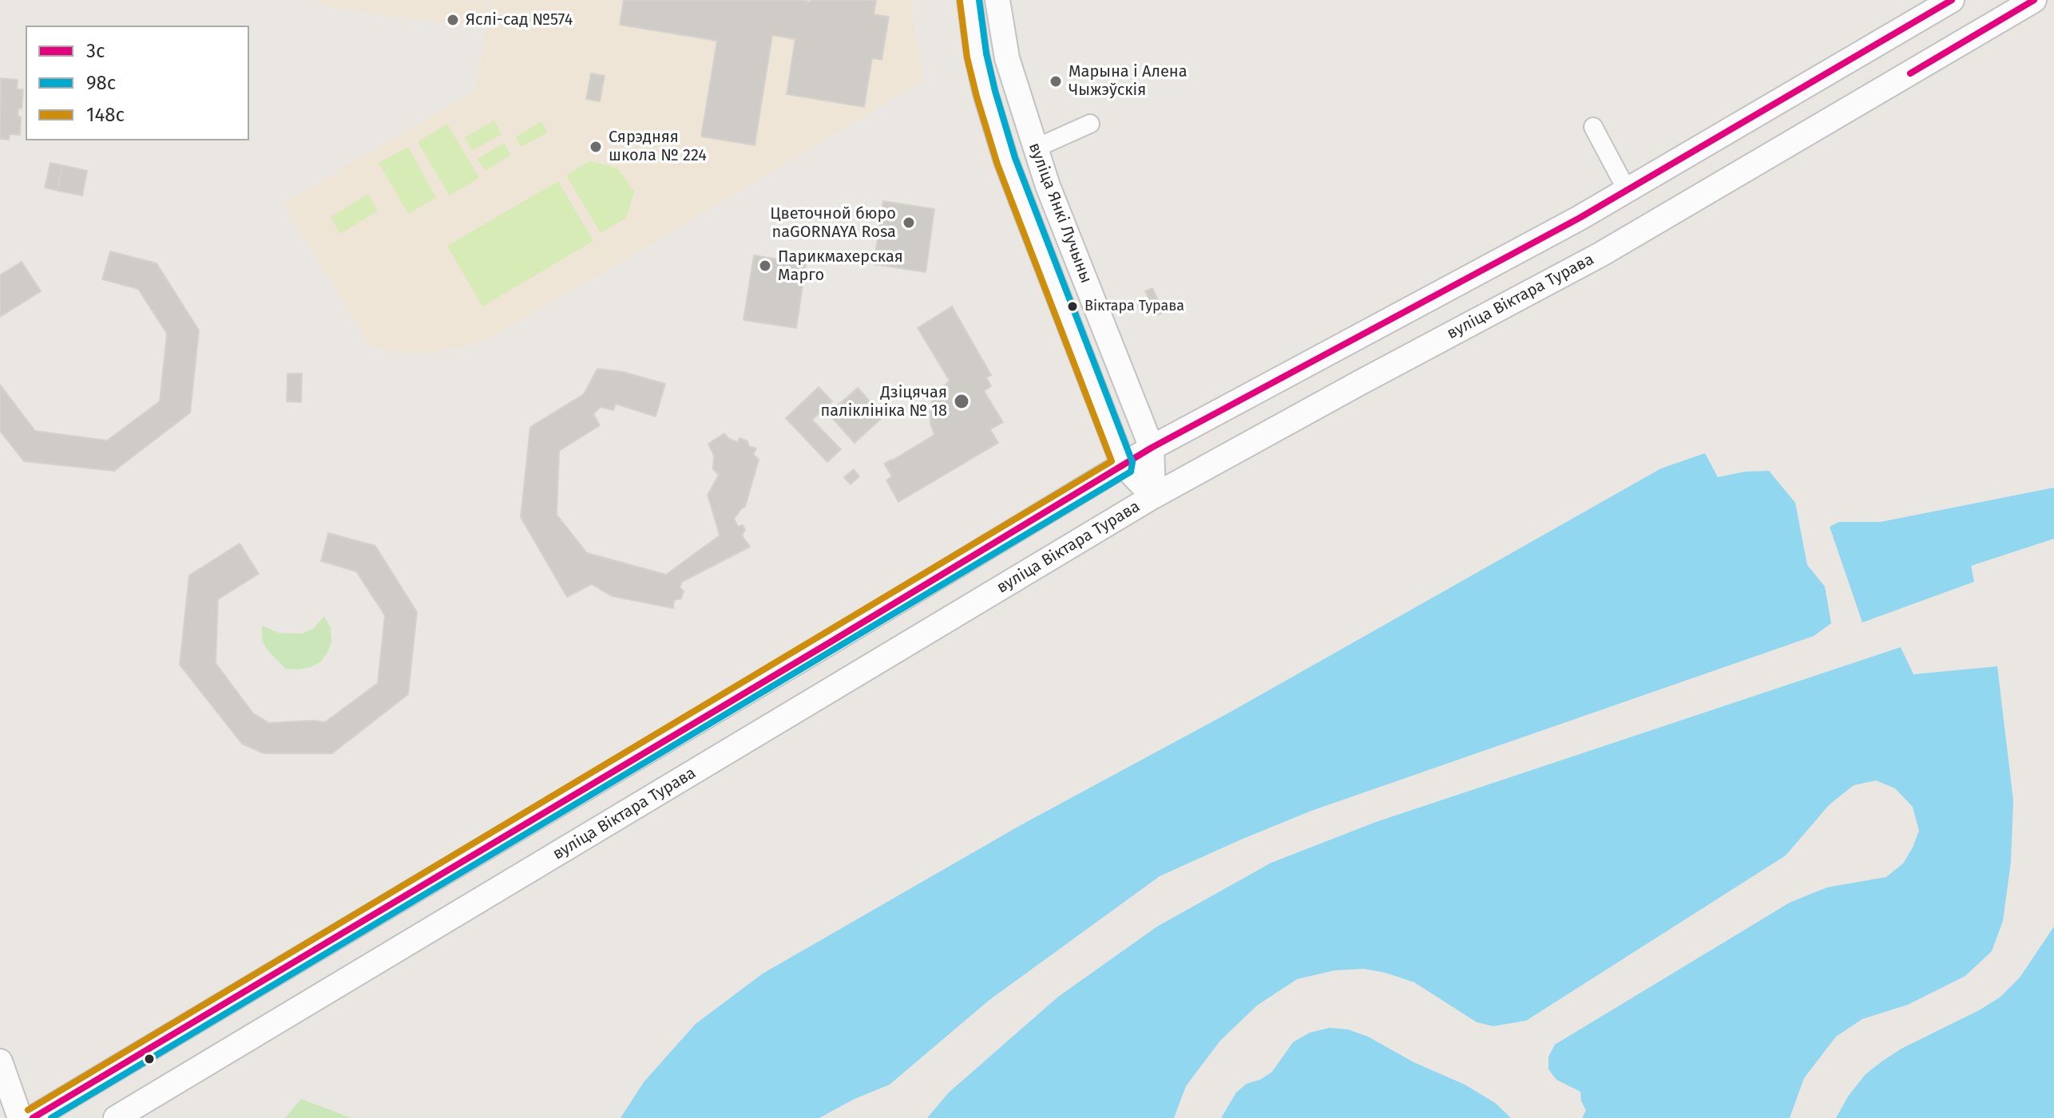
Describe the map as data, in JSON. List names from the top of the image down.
{
  "streets": {
    "main road": ["вуліца Янкі Лучыны", "вуліца Віктара Турава"]
  },
  "crossings": [
    ["вуліца Янкі Лучыны", "вуліца Віктара Турава"]
  ],
  "places": [
    "Яслі-сад №574",
    "Марына і Алена Чыжэўскія",
    "Сярэдняя школа № 224",
    "Цветочной бюро naGORNAYA Rosa",
    "Парикмахерская Марго",
    "Віктара Турава",
    "Дзіцячая паліклініка № 18"
  ],
  "lines": ["transit line 3с", "transit line 98с", "transit line 148с"],
  "legend": ["3с", "98с", "148с"]
}
